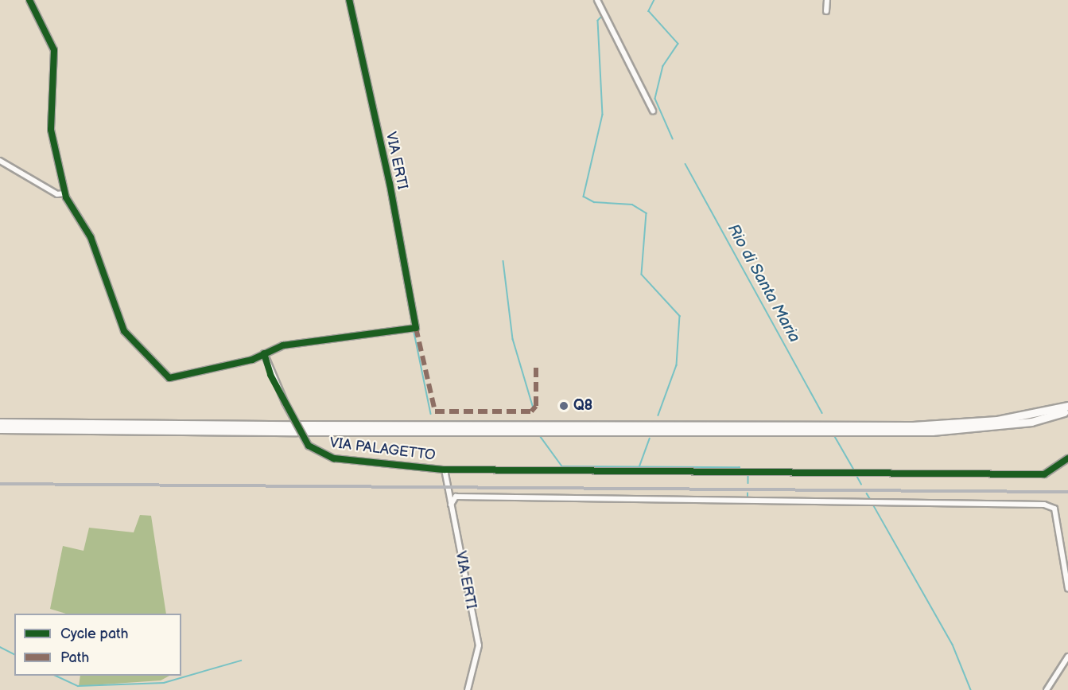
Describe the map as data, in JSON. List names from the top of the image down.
{
  "streets": {
    "street": ["VIA ERTI", "VIA PALAGETTO"]
  },
  "crossings": [
    ["VIA ERTI", "VIA PALAGETTO"]
  ],
  "water": ["Rio di Santa Maria"],
  "places": ["Q8"],
  "legend": ["Cycle path", "Path"]
}
